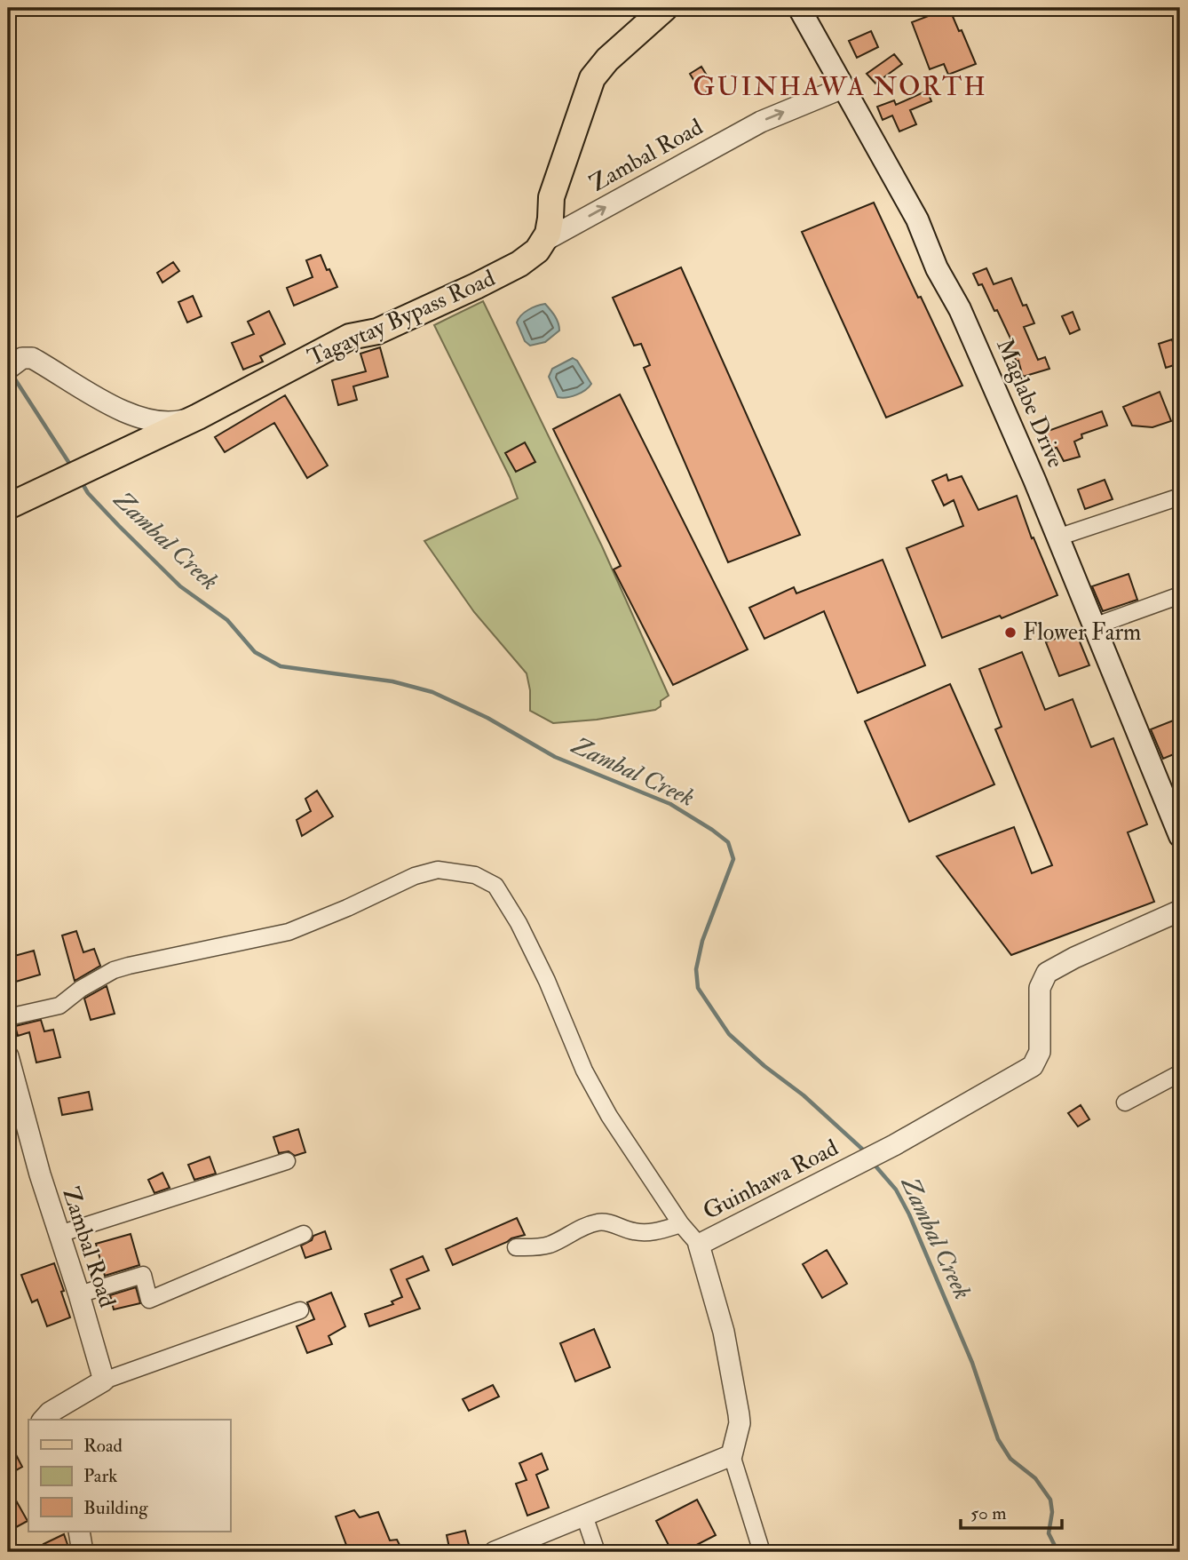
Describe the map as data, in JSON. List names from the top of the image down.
{
  "streets": {
    "main road": ["Tagaytay Bypass Road", "Maglabe Drive"],
    "street": ["Zambal Road", "Guinhawa Road"]
  },
  "crossings": [
    ["Zambal Road", "Tagaytay Bypass Road"],
    ["Zambal Road", "Maglabe Drive"]
  ],
  "one_way": ["Zambal Road"],
  "districts": ["GUINHAWA NORTH"],
  "water": ["Zambal Creek"],
  "places": ["Flower Farm"],
  "legend": ["Road", "Park", "Building"],
  "scale_bar": "50 m"
}
